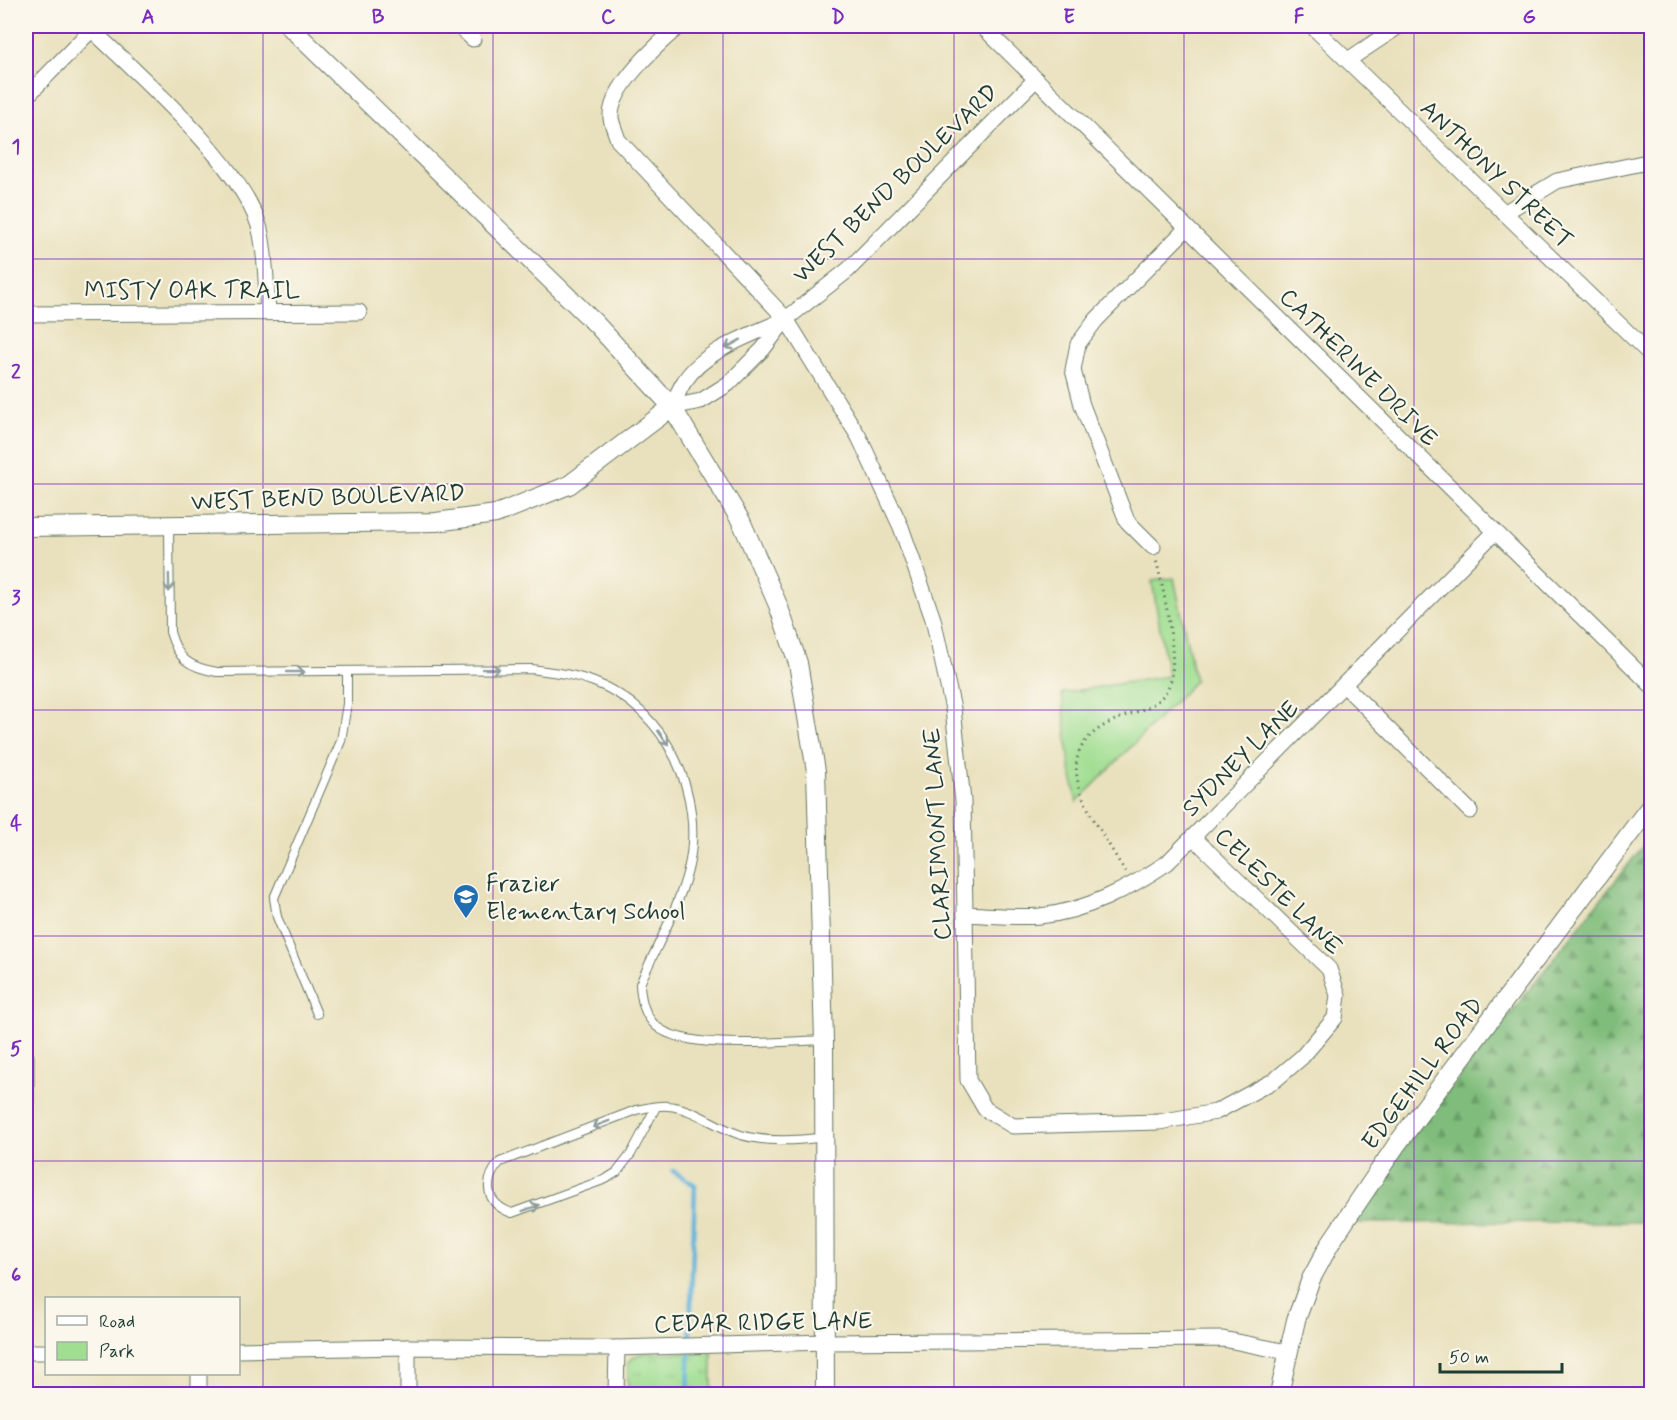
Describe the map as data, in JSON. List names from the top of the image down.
{
  "streets": {
    "street": [
      "ANTHONY STREET",
      "WEST BEND BOULEVARD",
      "MISTY OAK TRAIL",
      "CATHERINE DRIVE",
      "SYDNEY LANE",
      "CLARIMONT LANE",
      "CELESTE LANE",
      "EDGEHILL ROAD",
      "CEDAR RIDGE LANE"
    ]
  },
  "crossings": [
    ["WEST BEND BOULEVARD", "CATHERINE DRIVE"],
    ["WEST BEND BOULEVARD", "CLARIMONT LANE"],
    ["CATHERINE DRIVE", "SYDNEY LANE"],
    ["SYDNEY LANE", "CLARIMONT LANE"],
    ["SYDNEY LANE", "CELESTE LANE"],
    ["CLARIMONT LANE", "CELESTE LANE"],
    ["EDGEHILL ROAD", "CEDAR RIDGE LANE"]
  ],
  "places": {
    "school or university": ["Frazier Elementary School"]
  },
  "legend": ["Road", "Park"],
  "scale_bar": "50 m",
  "grid": {
    "columns": [
      "A",
      "B",
      "C",
      "D",
      "E",
      "F",
      "G"
    ],
    "rows": [
      "1",
      "2",
      "3",
      "4",
      "5",
      "6"
    ]
  }
}
